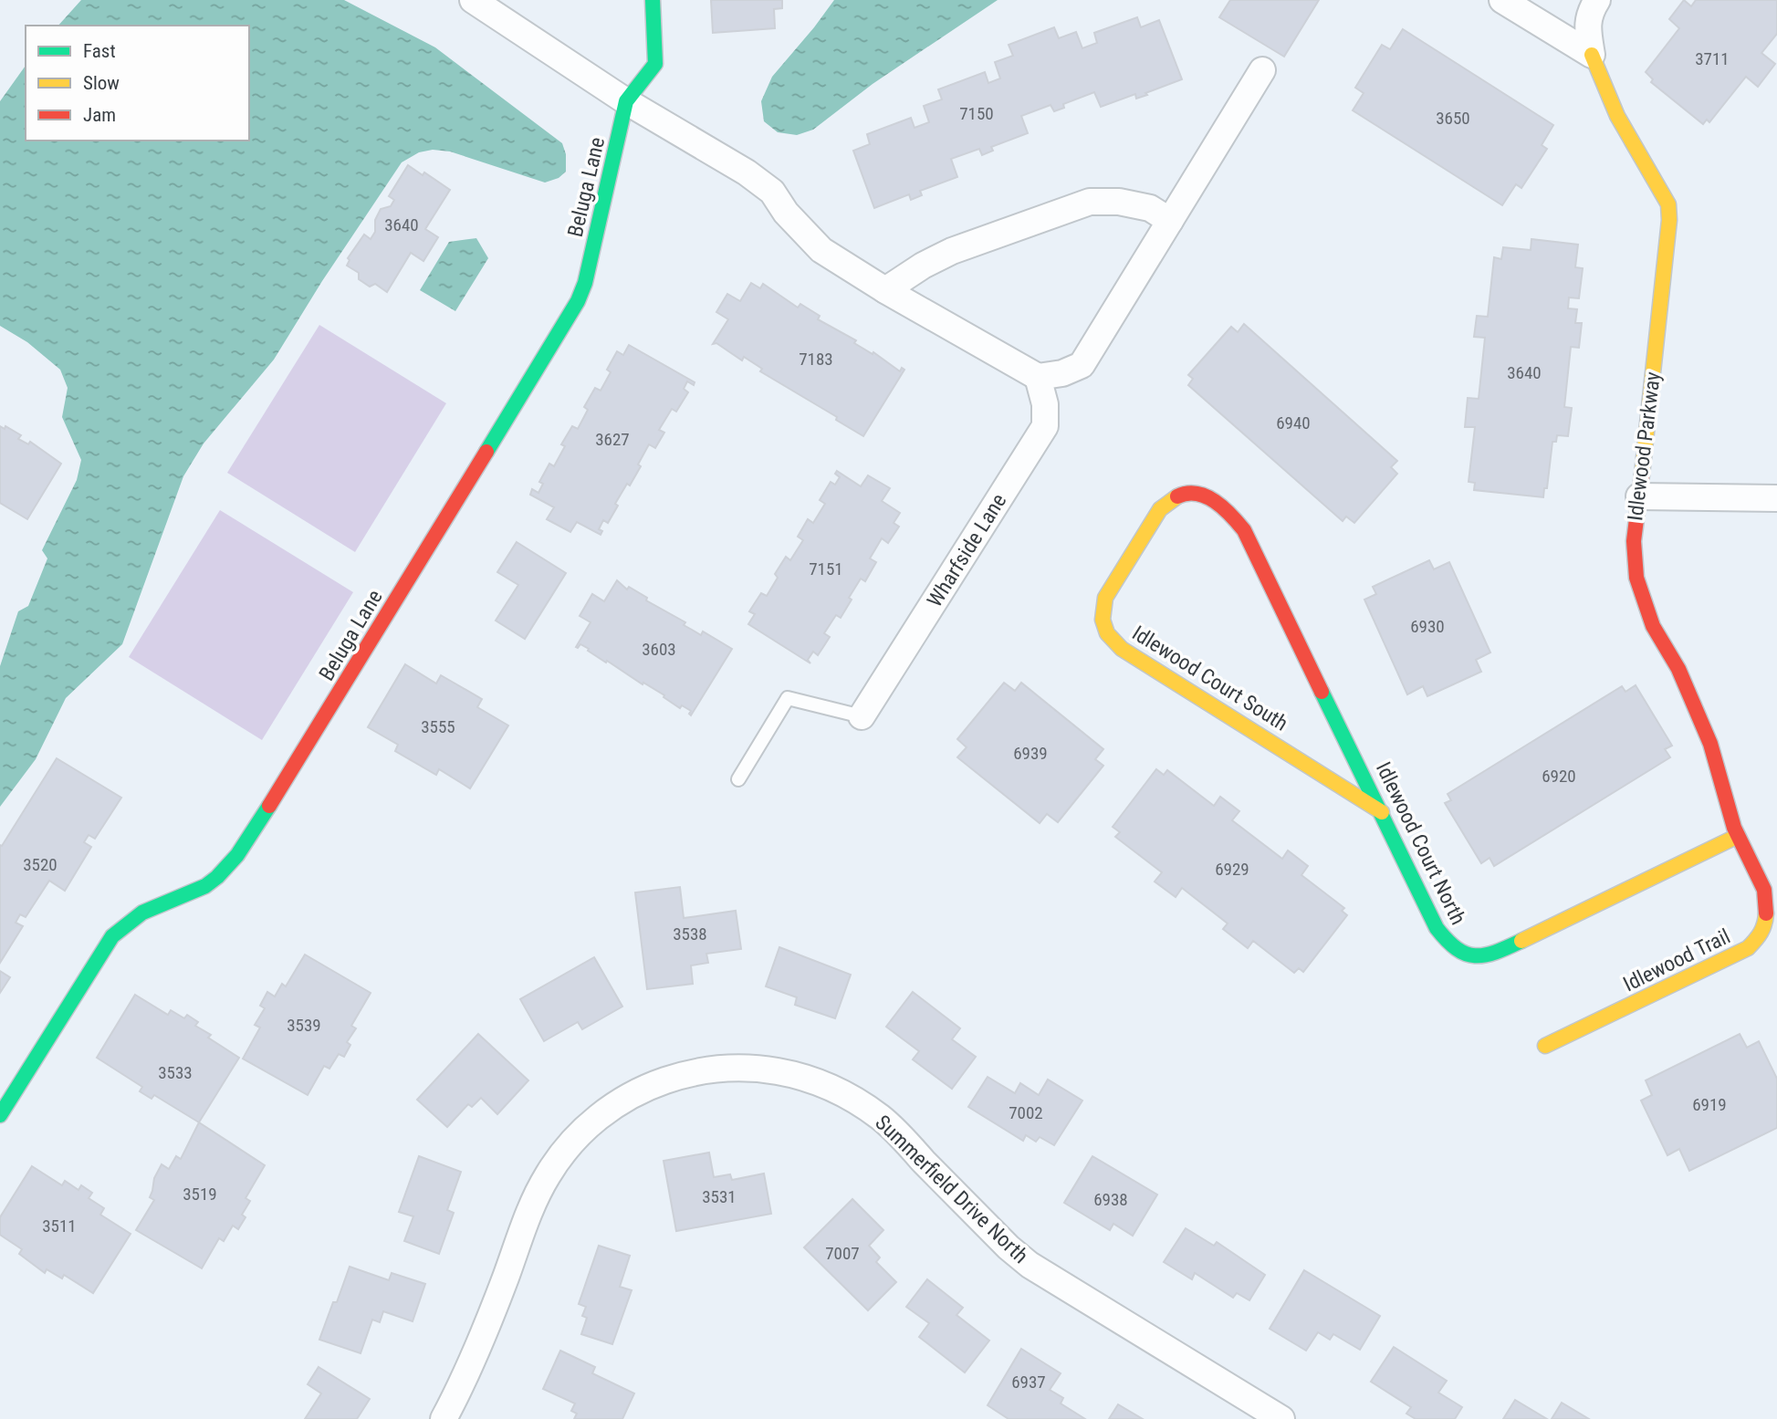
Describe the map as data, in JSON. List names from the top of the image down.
{
  "streets": {
    "street": [
      "Beluga Lane",
      "Idlewood Parkway",
      "Wharfside Lane",
      "Idlewood Court South",
      "Idlewood Court North",
      "Idlewood Trail",
      "Summerfield Drive North"
    ]
  },
  "crossings": [
    ["Idlewood Parkway", "Idlewood Court North"],
    ["Idlewood Parkway", "Idlewood Trail"],
    ["Idlewood Court South", "Idlewood Court North"],
    ["Idlewood Court North", "Idlewood Trail"]
  ],
  "house_numbers": [
    "3711",
    "7150",
    "3650",
    "3640",
    "7183",
    "3640",
    "6940",
    "3627",
    "7151",
    "6930",
    "3603",
    "3555",
    "6939",
    "6920",
    "3520",
    "6929",
    "3538",
    "3539",
    "3533",
    "6919",
    "7002",
    "3519",
    "3531",
    "6938",
    "3511",
    "7007",
    "6937"
  ],
  "legend": ["Fast", "Slow", "Jam"]
}
